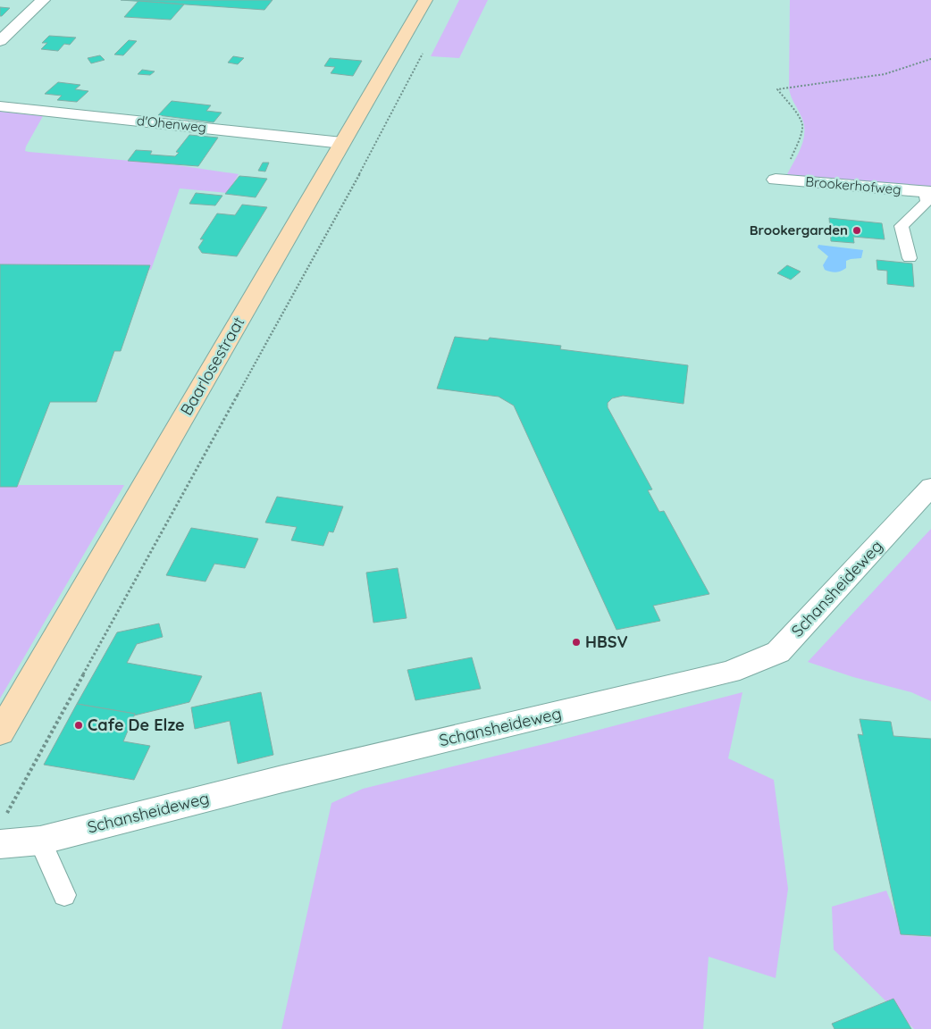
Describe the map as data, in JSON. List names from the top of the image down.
{
  "streets": {
    "street": [
      "d'Ohenweg",
      "Brookerhofweg",
      "Baarlosestraat",
      "Schansheideweg"
    ]
  },
  "crossings": [
    ["d'Ohenweg", "Baarlosestraat"]
  ],
  "places": ["Brookergarden", "HBSV", "Cafe De Elze"]
}
